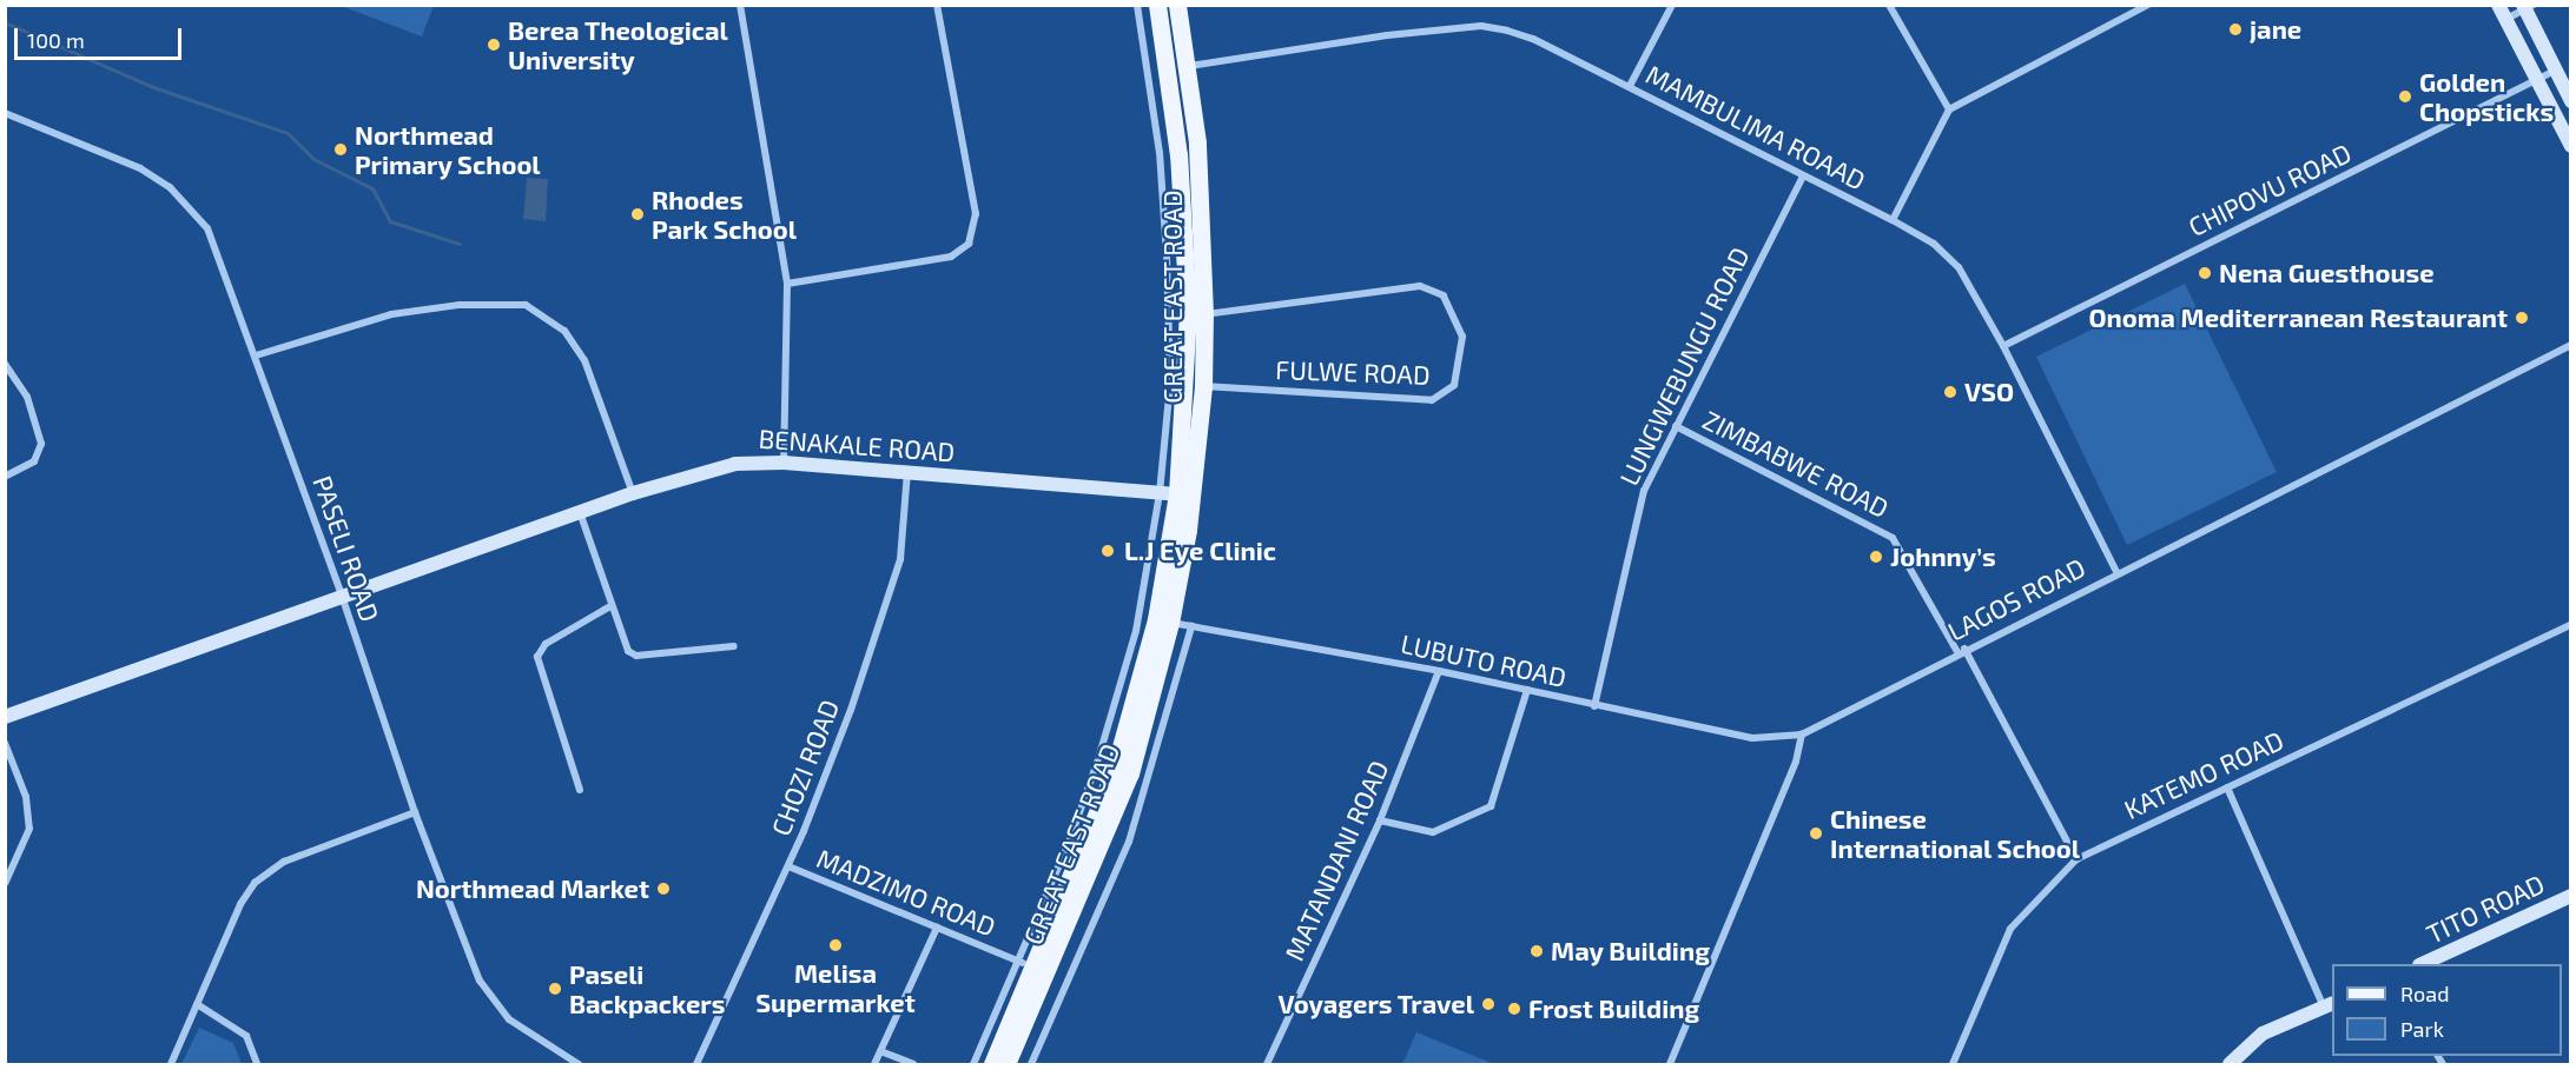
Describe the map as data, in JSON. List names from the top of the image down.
{
  "streets": {
    "main road": ["GREAT EAST ROAD"],
    "street": [
      "MAMBULIMA ROAAD",
      "CHIPOVU ROAD",
      "LUNGWEBUNGU ROAD",
      "FULWE ROAD",
      "BENAKALE ROAD",
      "ZIMBABWE ROAD",
      "PASELI ROAD",
      "LAGOS ROAD",
      "LUBUTO ROAD",
      "CHOZI ROAD",
      "KATEMO ROAD",
      "MATANDANI ROAD",
      "MADZIMO ROAD",
      "TITO ROAD"
    ]
  },
  "crossings": [
    ["MAMBULIMA ROAAD", "CHIPOVU ROAD"],
    ["MAMBULIMA ROAAD", "GREAT EAST ROAD"],
    ["MAMBULIMA ROAAD", "LUNGWEBUNGU ROAD"],
    ["MAMBULIMA ROAAD", "LAGOS ROAD"],
    ["GREAT EAST ROAD", "FULWE ROAD"],
    ["GREAT EAST ROAD", "BENAKALE ROAD"],
    ["GREAT EAST ROAD", "LUBUTO ROAD"],
    ["GREAT EAST ROAD", "MADZIMO ROAD"],
    ["LUNGWEBUNGU ROAD", "ZIMBABWE ROAD"],
    ["LUNGWEBUNGU ROAD", "LUBUTO ROAD"],
    ["BENAKALE ROAD", "PASELI ROAD"],
    ["BENAKALE ROAD", "CHOZI ROAD"],
    ["ZIMBABWE ROAD", "LAGOS ROAD"],
    ["ZIMBABWE ROAD", "KATEMO ROAD"],
    ["LAGOS ROAD", "LUBUTO ROAD"],
    ["LUBUTO ROAD", "MATANDANI ROAD"],
    ["CHOZI ROAD", "MADZIMO ROAD"]
  ],
  "places": [
    "jane",
    "Berea Theological University",
    "Golden Chopsticks",
    "Northmead Primary School",
    "Rhodes Park School",
    "Nena Guesthouse",
    "Onoma Mediterranean Restaurant",
    "VSO",
    "L.J Eye Clinic",
    "Johnny’s",
    "Chinese International School",
    "Northmead Market",
    "Melisa Supermarket",
    "May Building",
    "Paseli Backpackers",
    "Voyagers Travel",
    "Frost Building"
  ],
  "legend": ["Road", "Park"],
  "scale_bar": "100 m"
}
